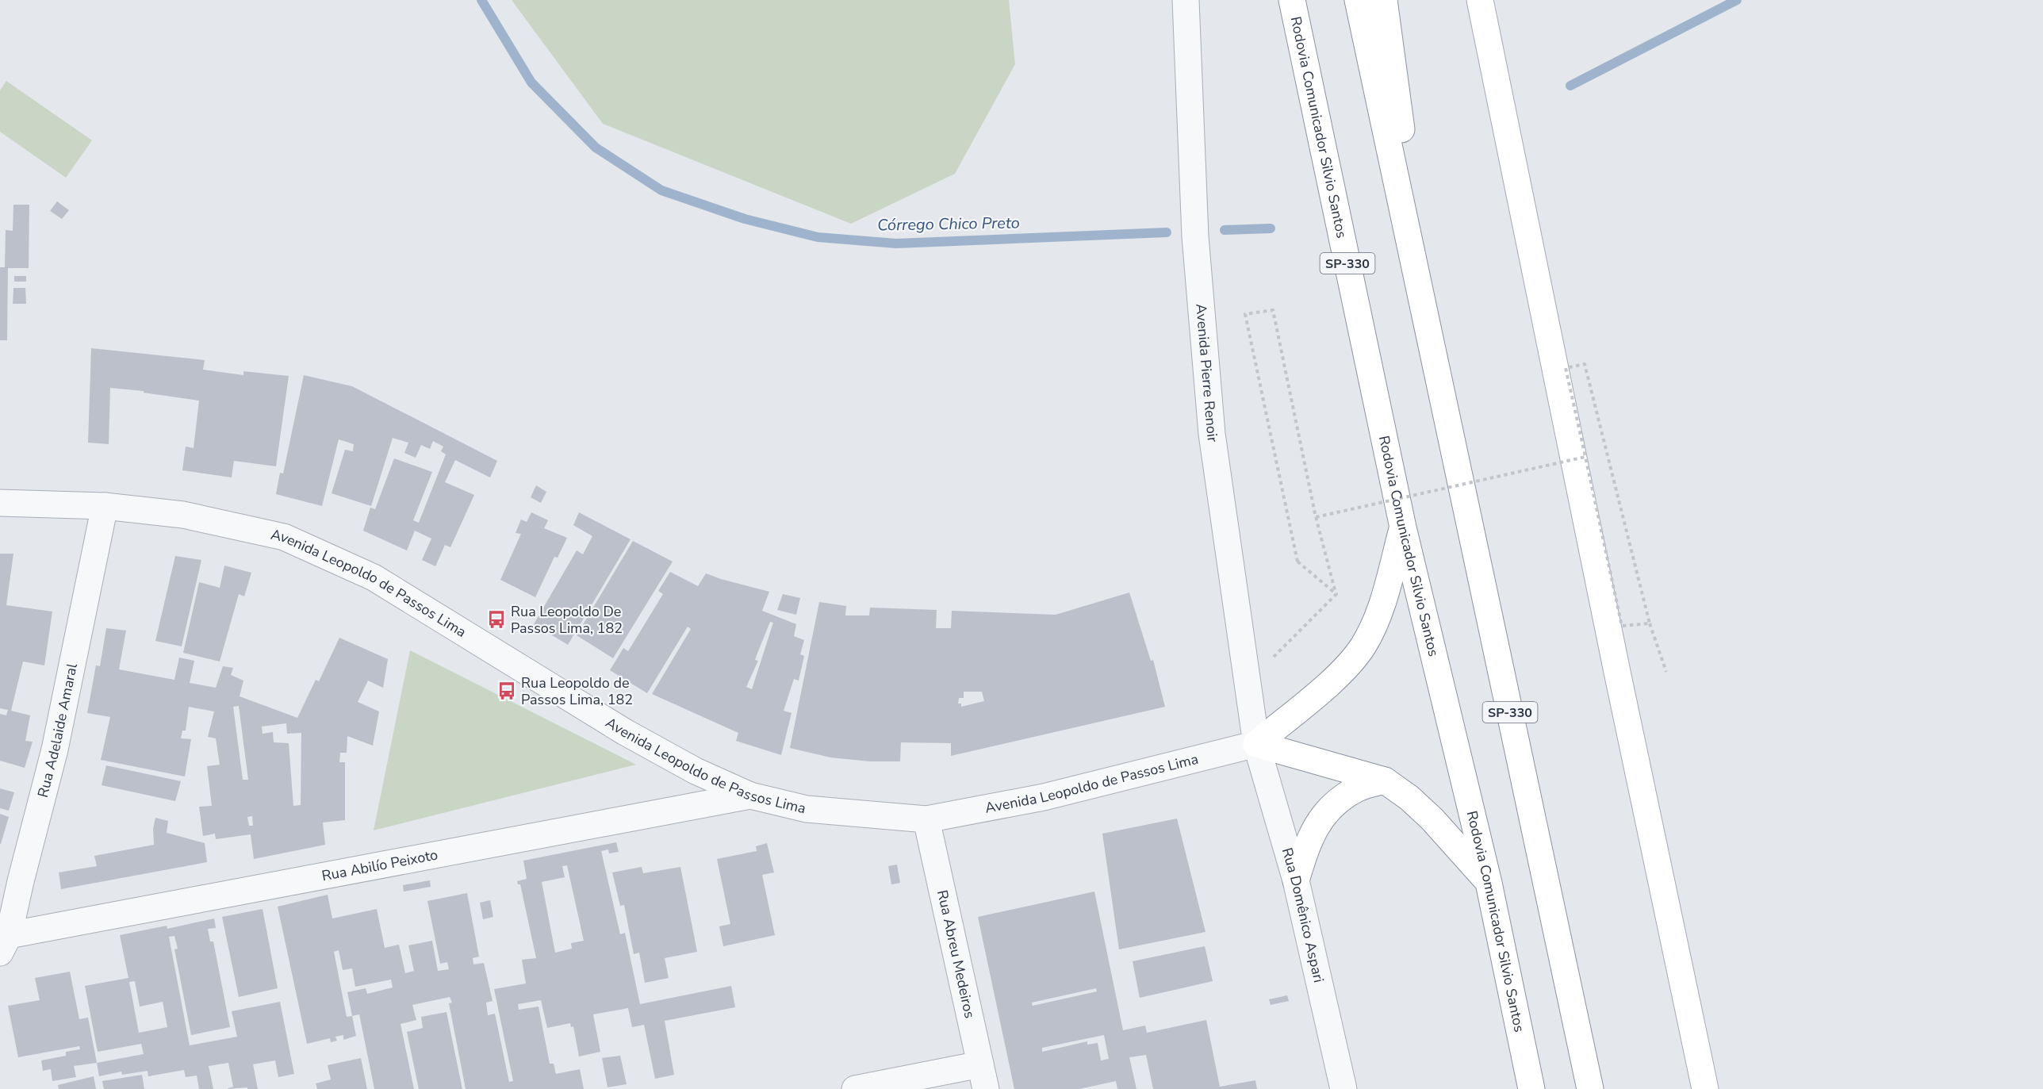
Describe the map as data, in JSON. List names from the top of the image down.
{
  "streets": {
    "main road": ["Rodovia Comunicador Silvio Santos", "SP-330"],
    "street": [
      "Avenida Pierre Renoir",
      "Avenida Leopoldo de Passos Lima",
      "Rua Adelaide Amaral",
      "Rua Abilío Peixoto",
      "Rua Domênico Aspari",
      "Rua Abreu Medeiros"
    ]
  },
  "crossings": [
    ["Avenida Pierre Renoir", "Avenida Leopoldo de Passos Lima"],
    ["Avenida Pierre Renoir", "Rua Domênico Aspari"],
    ["Avenida Leopoldo de Passos Lima", "Rua Adelaide Amaral"],
    ["Avenida Leopoldo de Passos Lima", "Rua Abilío Peixoto"],
    ["Avenida Leopoldo de Passos Lima", "Rua Domênico Aspari"],
    ["Avenida Leopoldo de Passos Lima", "Rua Abreu Medeiros"],
    ["Rua Adelaide Amaral", "Rua Abilío Peixoto"]
  ],
  "water": ["Córrego Chico Preto"],
  "places": {
    "bus stop": ["Rua Leopoldo De Passos Lima, 182", "Rua Leopoldo de Passos Lima, 182"]
  }
}
